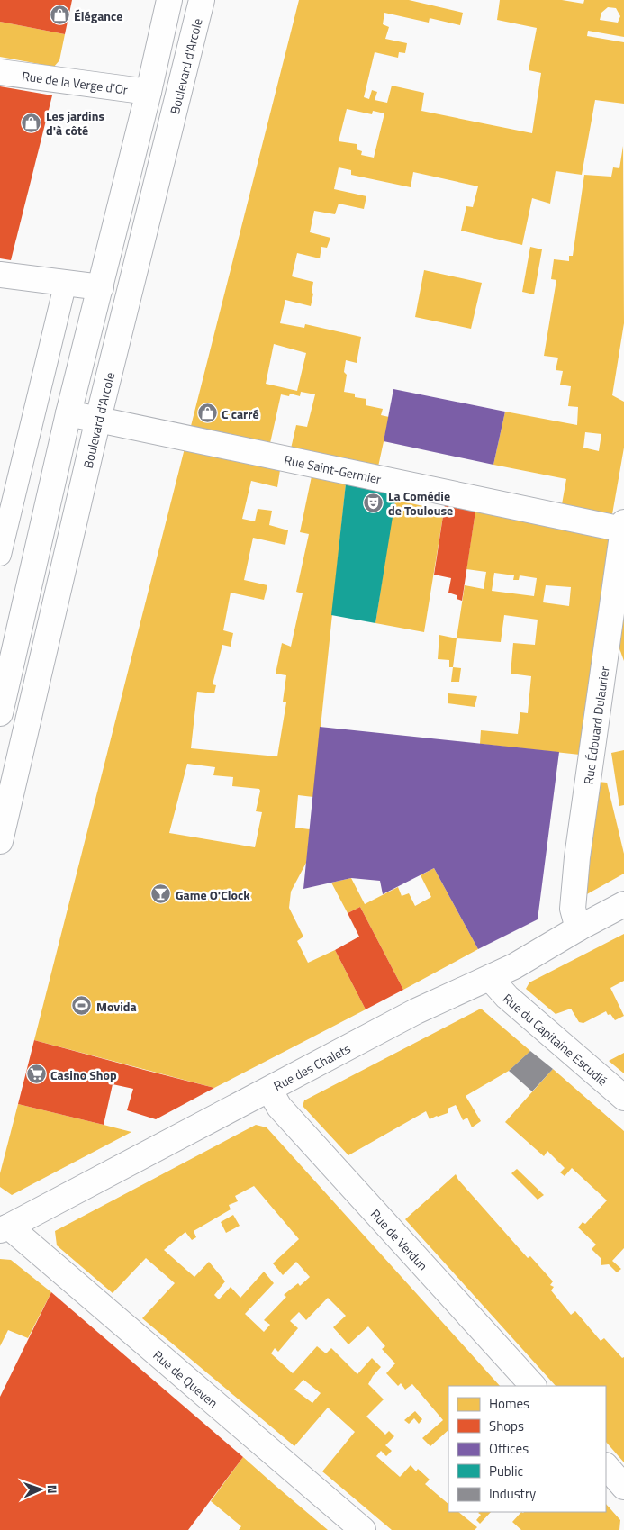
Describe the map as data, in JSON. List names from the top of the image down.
{
  "streets": {
    "street": [
      "Boulevard d'Arcole",
      "Rue de la Verge d'Or",
      "Rue Saint-Germier",
      "Rue Édouard Dulaurier",
      "Rue du Capitaine Escudié",
      "Rue des Chalets",
      "Rue de Verdun",
      "Rue de Queven"
    ]
  },
  "crossings": [
    ["Boulevard d'Arcole", "Rue Saint-Germier"],
    ["Rue Saint-Germier", "Rue Édouard Dulaurier"],
    ["Rue Édouard Dulaurier", "Rue des Chalets"],
    ["Rue du Capitaine Escudié", "Rue des Chalets"],
    ["Rue des Chalets", "Rue de Verdun"],
    ["Rue des Chalets", "Rue de Queven"]
  ],
  "places": {
    "shop": ["Élégance", "Les jardins d'à côté", "C carré"],
    "theatre": ["La Comédie de Toulouse"],
    "bar": ["Game O'Clock"],
    "sports": ["Movida"],
    "supermarket": ["Casino Shop"]
  },
  "legend": [
    "Homes",
    "Shops",
    "Offices",
    "Public",
    "Industry"
  ],
  "north": "right"
}
